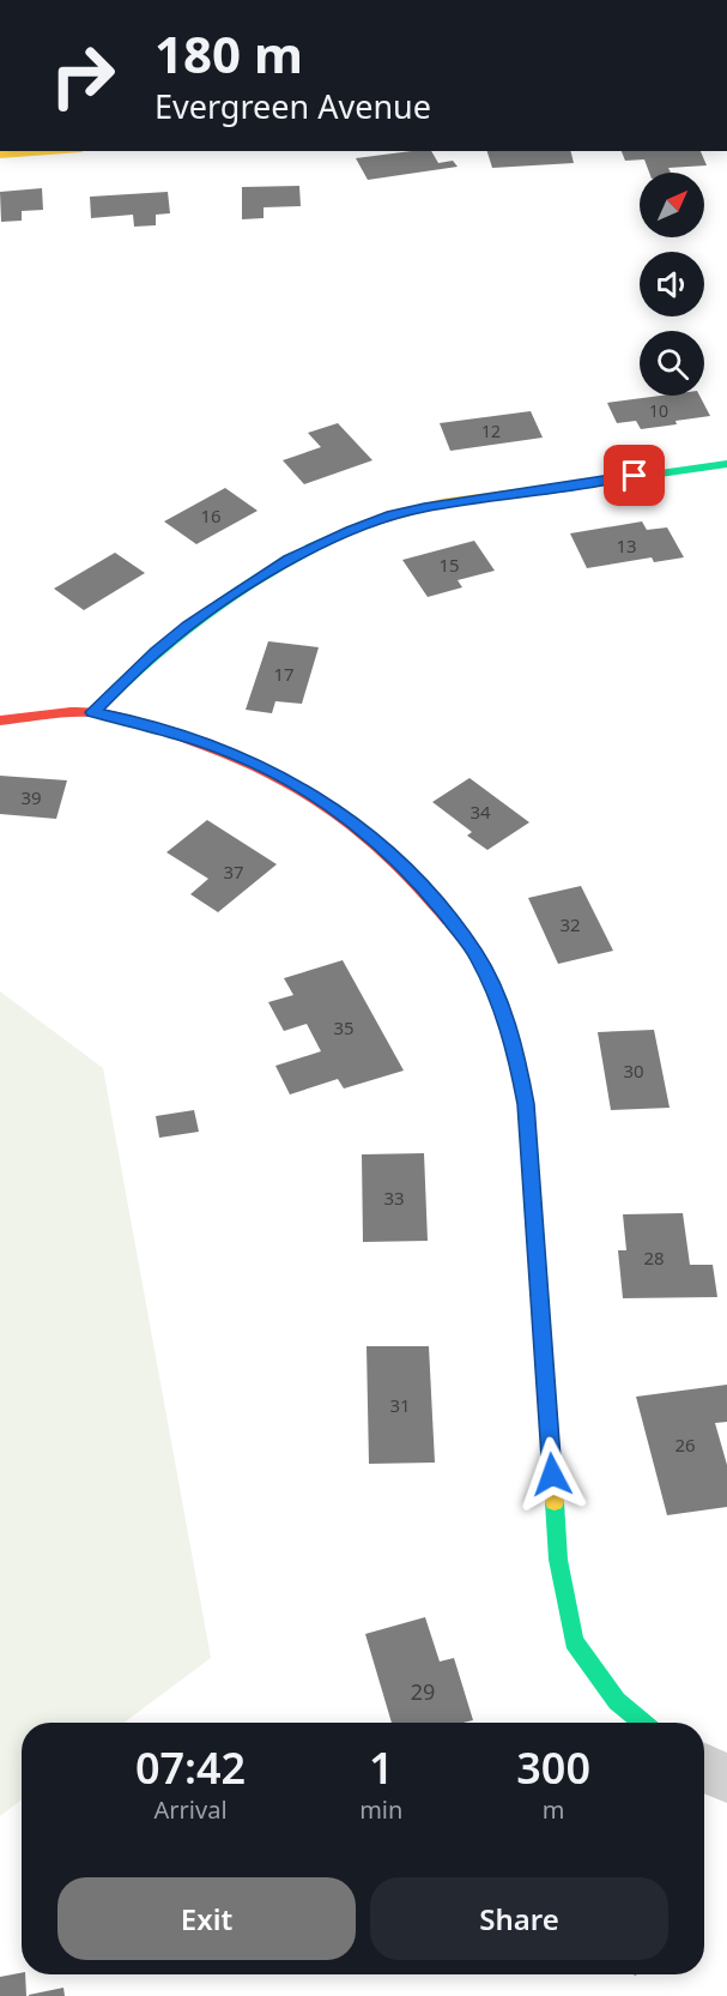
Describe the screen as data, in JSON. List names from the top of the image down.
{
  "house_numbers": [
    "10",
    "12",
    "16",
    "13",
    "15",
    "17",
    "39",
    "34",
    "37",
    "32",
    "35",
    "30",
    "33",
    "28",
    "31",
    "26",
    "29"
  ],
  "north": "top right",
  "page": {
    "turn": ["180 m", "Evergreen Avenue"],
    "eta": [
      "07:42",
      "Arrival",
      "1",
      "min",
      "300",
      "m"
    ],
    "buttons": ["Exit", "Share"]
  }
}
